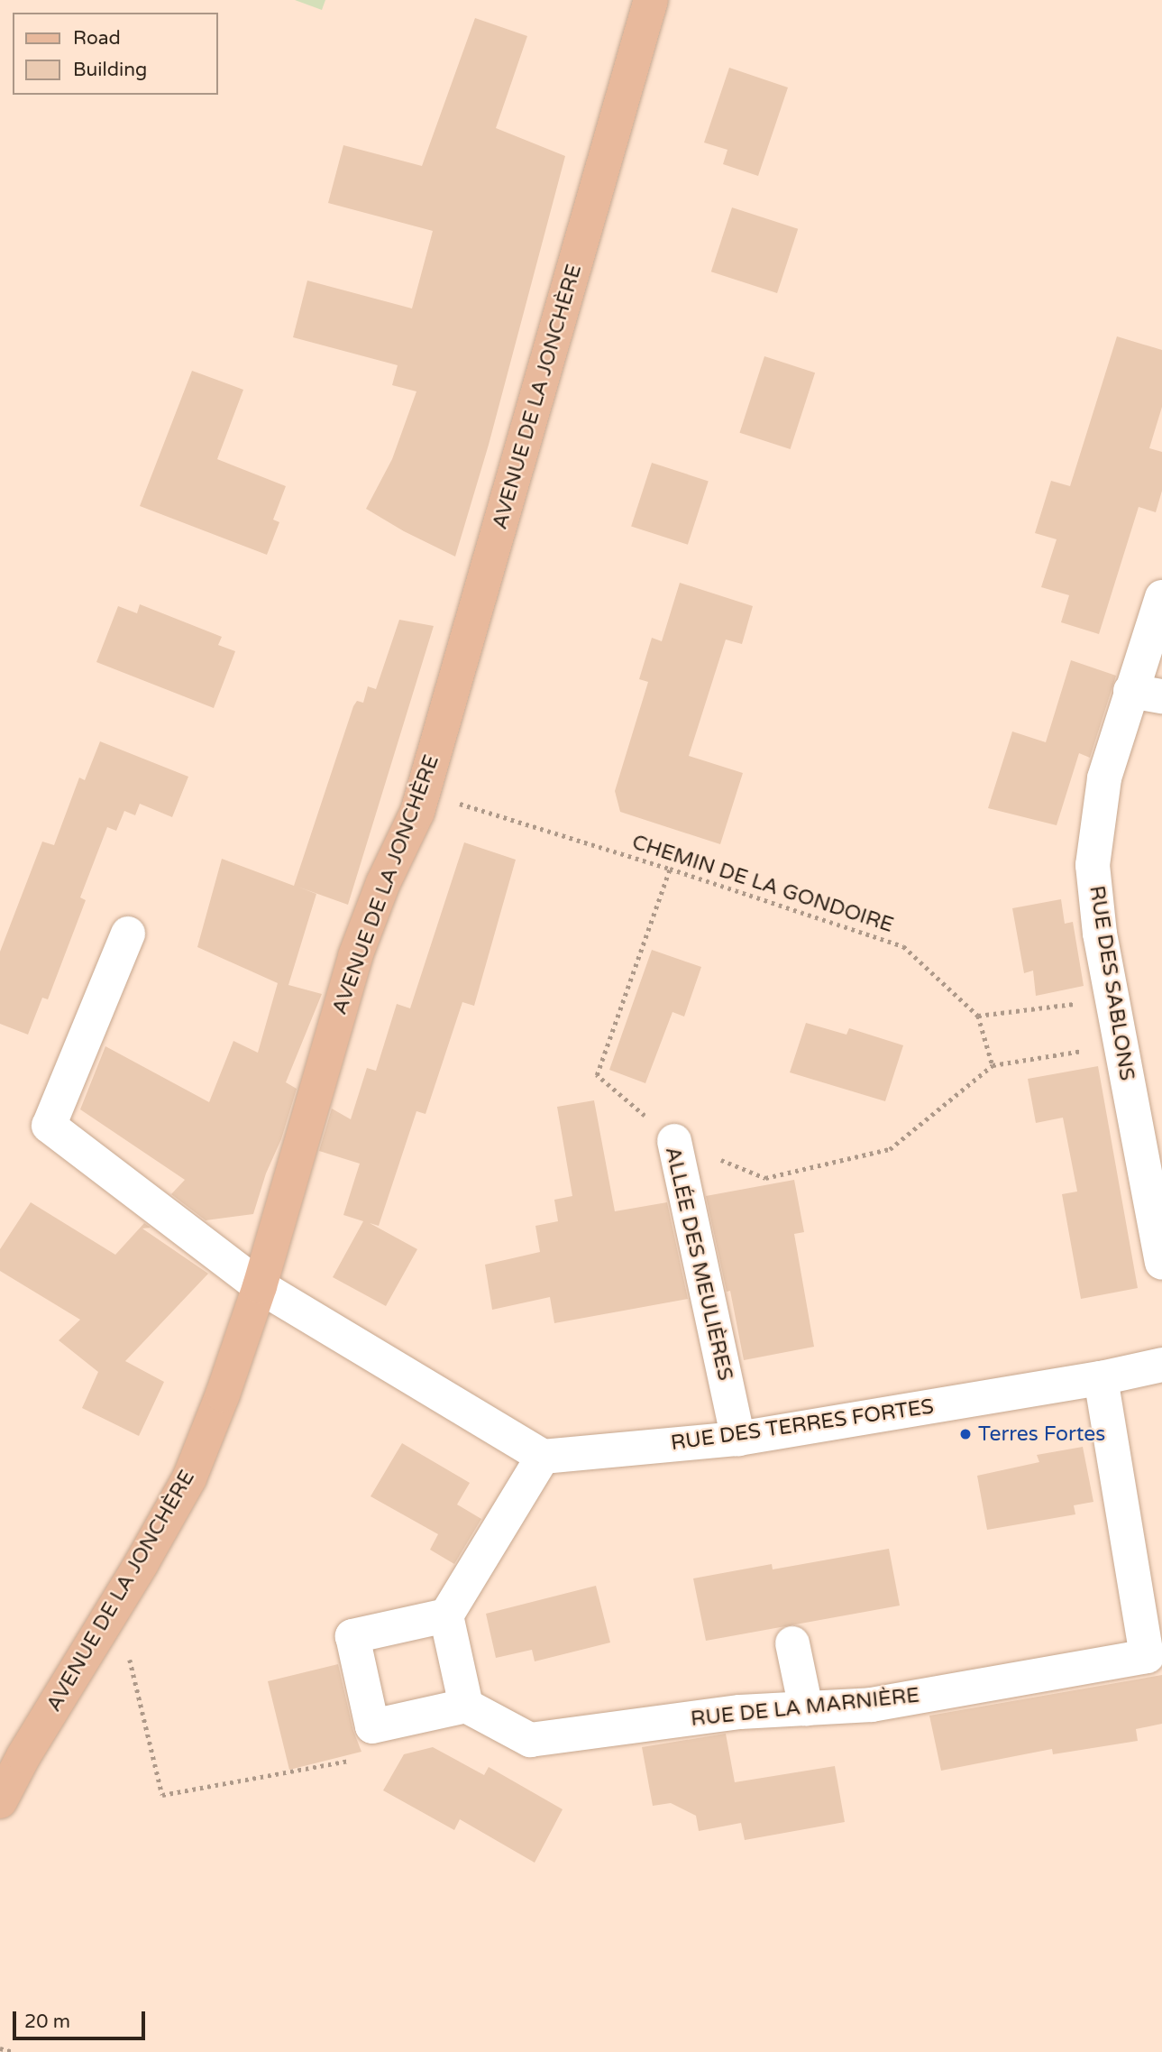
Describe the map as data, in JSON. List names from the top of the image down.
{
  "streets": {
    "main road": ["AVENUE DE LA JONCHÈRE"],
    "street": [
      "RUE DES SABLONS",
      "ALLÉE DES MEULIÈRES",
      "RUE DES TERRES FORTES",
      "RUE DE LA MARNIÈRE"
    ],
    "path": ["CHEMIN DE LA GONDOIRE"]
  },
  "crossings": [
    ["AVENUE DE LA JONCHÈRE", "CHEMIN DE LA GONDOIRE"],
    ["CHEMIN DE LA GONDOIRE", "ALLÉE DES MEULIÈRES"],
    ["ALLÉE DES MEULIÈRES", "RUE DES TERRES FORTES"],
    ["RUE DES TERRES FORTES", "RUE DE LA MARNIÈRE"]
  ],
  "places": ["Terres Fortes"],
  "legend": ["Road", "Building"],
  "scale_bar": "20 m"
}
